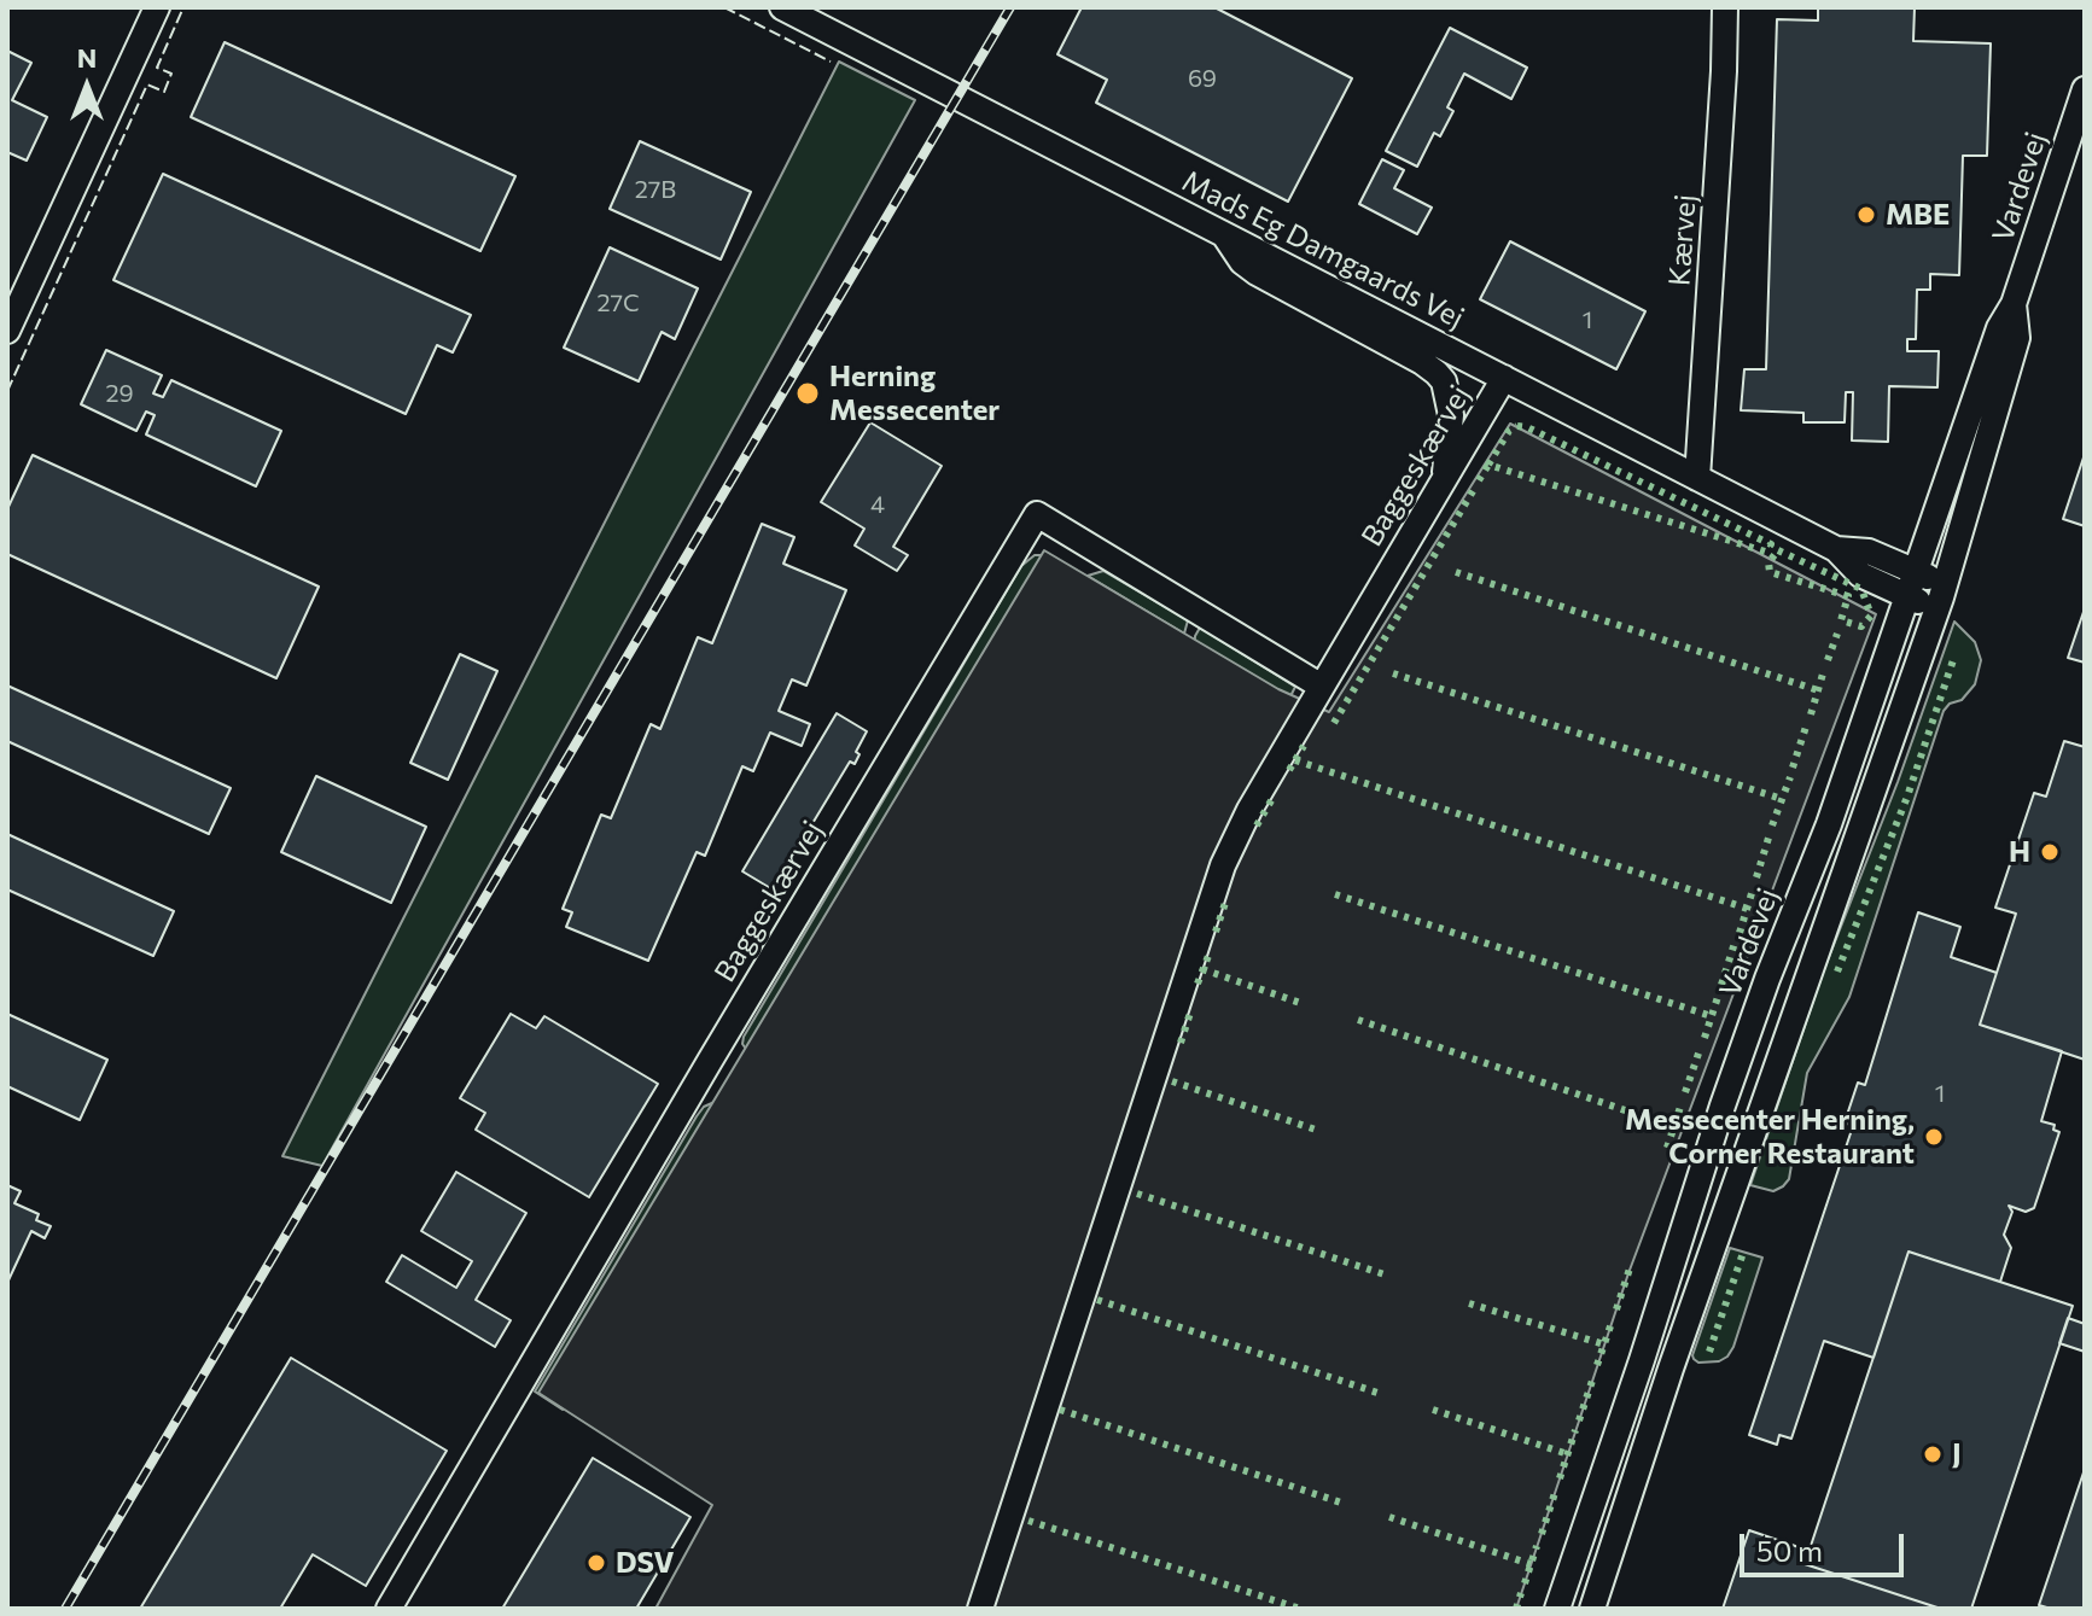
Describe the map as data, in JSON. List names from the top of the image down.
{
  "streets": {
    "street": [
      "Vardevej",
      "Kærvej",
      "Mads Eg Damgaards Vej",
      "Baggeskærvej"
    ]
  },
  "crossings": [
    ["Vardevej", "Mads Eg Damgaards Vej"],
    ["Kærvej", "Mads Eg Damgaards Vej"],
    ["Mads Eg Damgaards Vej", "Baggeskærvej"]
  ],
  "places": [
    "MBE",
    "Herning Messecenter",
    "H",
    "Messecenter Herning, Corner Restaurant",
    "J",
    "DSV"
  ],
  "house_numbers": [
    "69",
    "27B",
    "27C",
    "1",
    "29",
    "4",
    "1"
  ],
  "scale_bar": "50 m",
  "north": "top"
}
